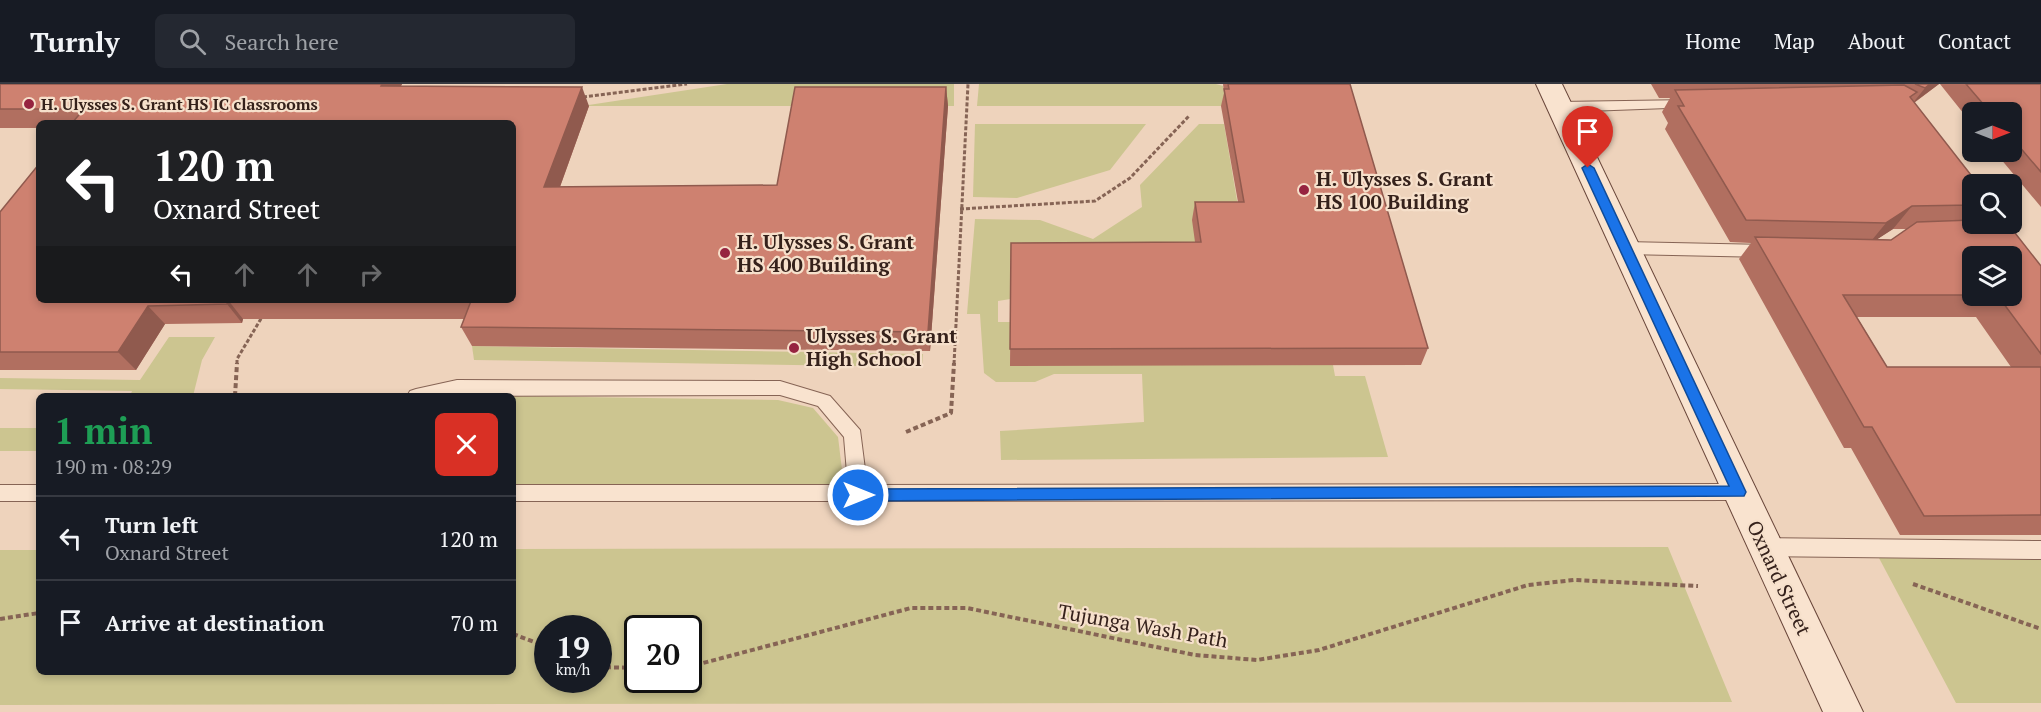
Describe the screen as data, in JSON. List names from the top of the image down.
{
  "streets": {
    "main road": ["Oxnard Street"],
    "path": ["Tujunga Wash Path"]
  },
  "places": [
    "H. Ulysses S. Grant HS IC classrooms",
    "H. Ulysses S. Grant HS 100 Building",
    "H. Ulysses S. Grant HS 400 Building",
    "Ulysses S. Grant High School"
  ],
  "north": "right",
  "page": {
    "header": "Turnly",
    "search": "Search here",
    "nav": [
      "Home",
      "Map",
      "About",
      "Contact"
    ],
    "turn": ["120 m", "Oxnard Street"],
    "heading": ["1 min", "190 m · 08:29"],
    "list": [
      {
        "name": "Turn left",
        "note": "Oxnard Street",
        "value": "120 m"
      },
      {
        "name": "Arrive at destination",
        "value": "70 m"
      }
    ],
    "speed": "19 km/h",
    "limit": "20"
  }
}
